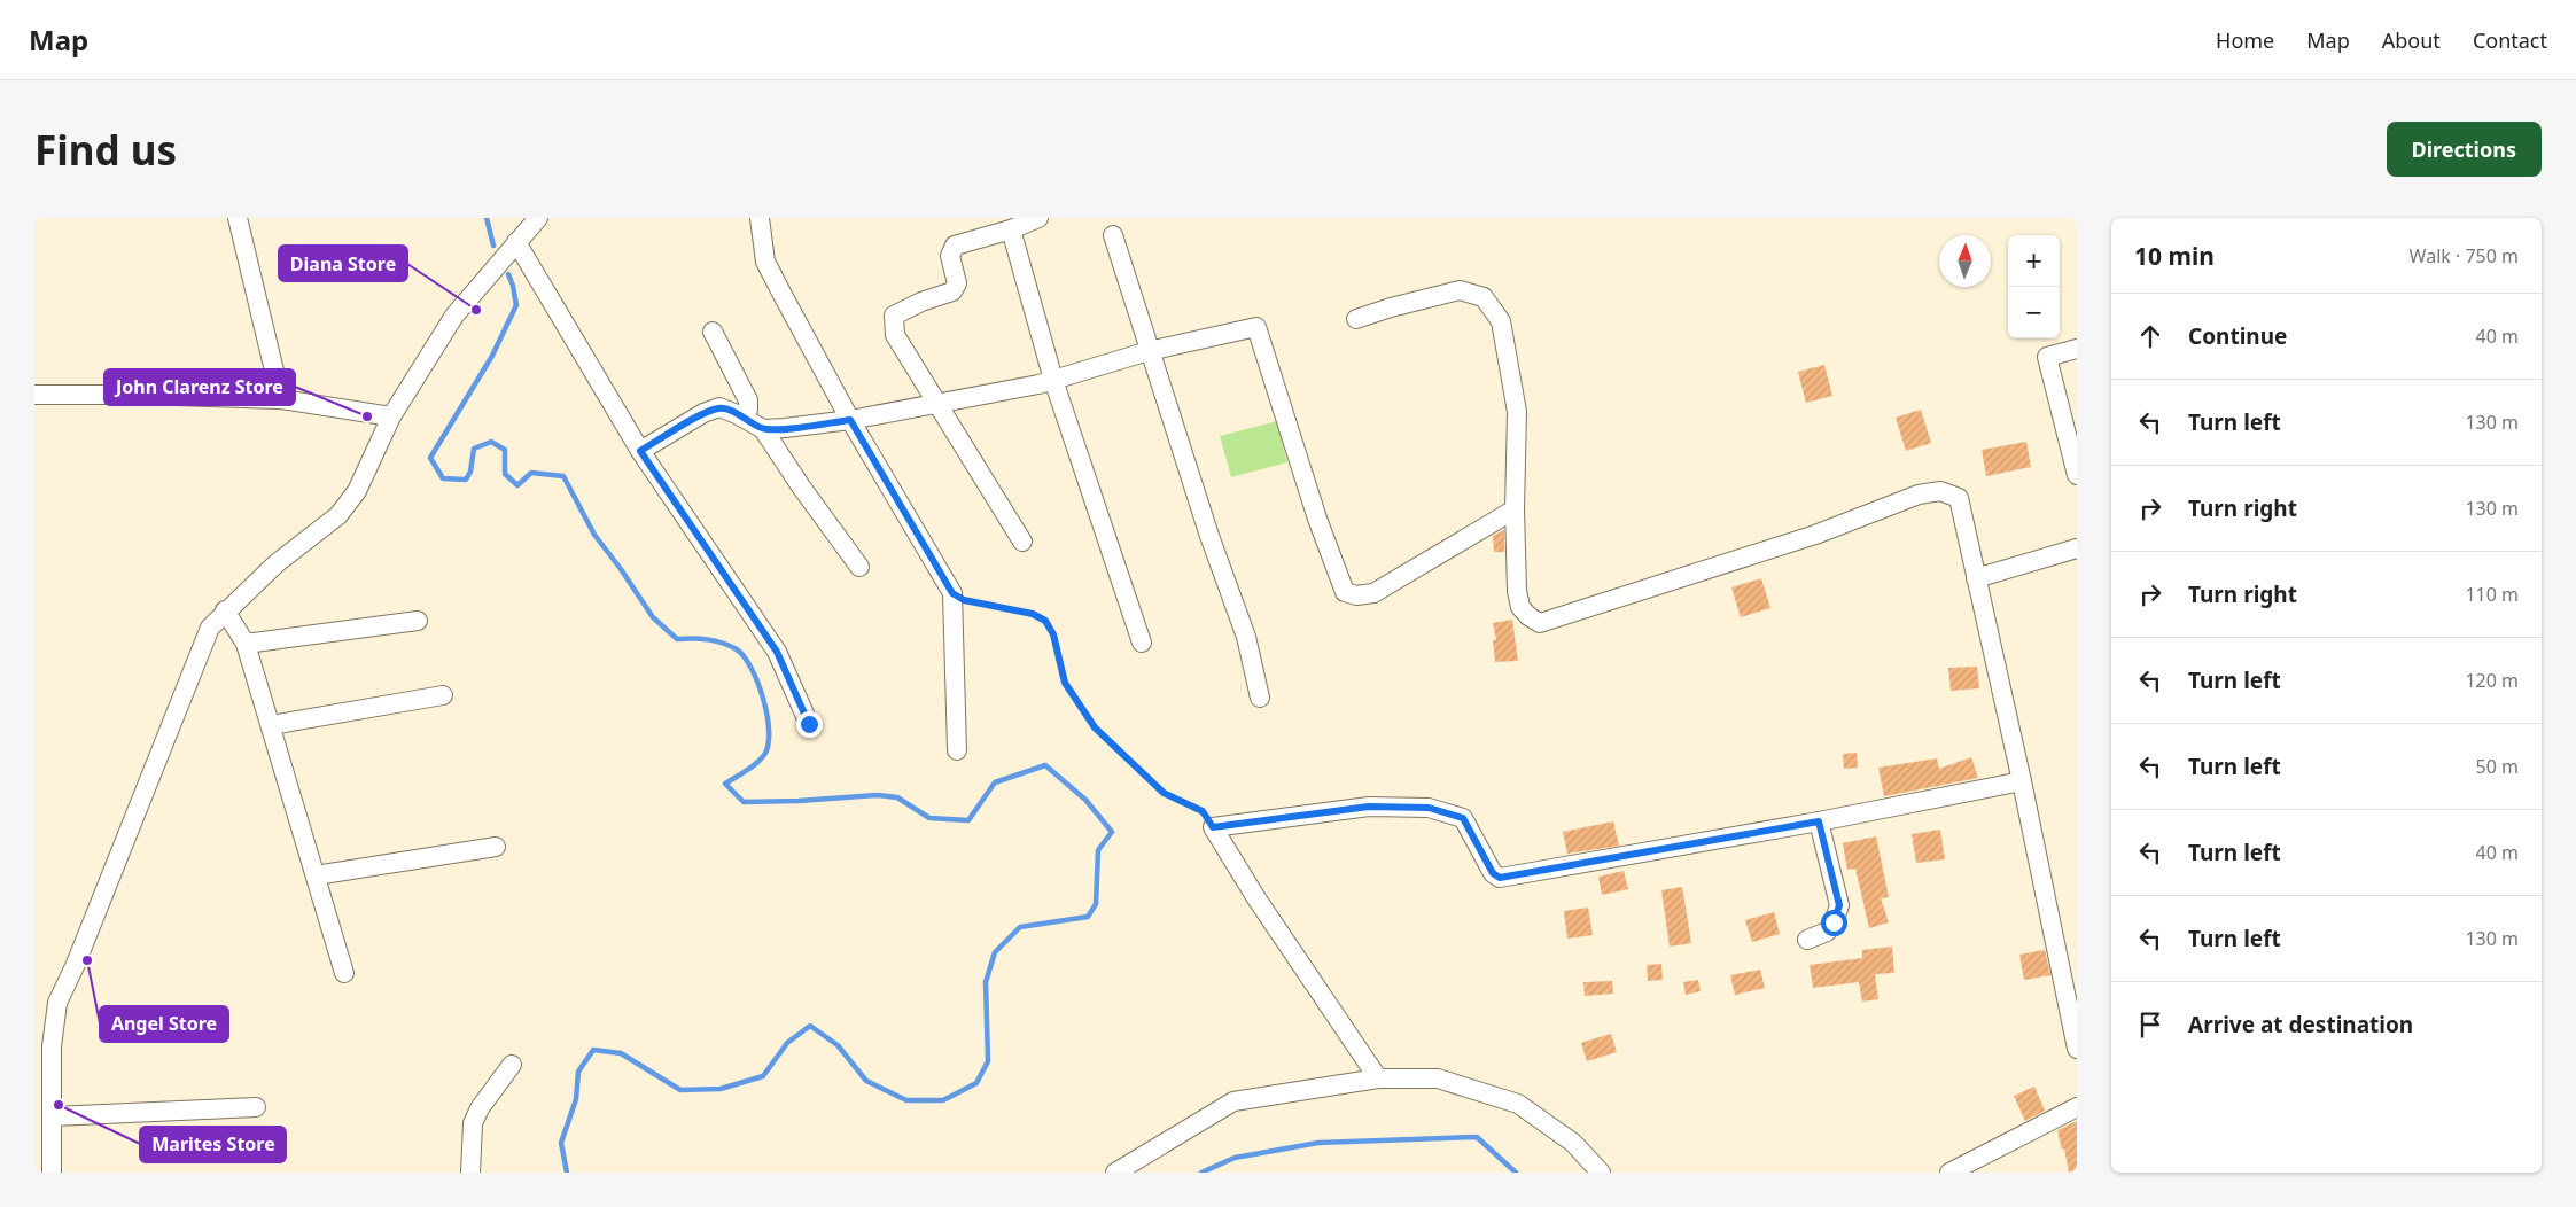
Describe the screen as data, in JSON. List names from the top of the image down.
{
  "places": [
    "Diana Store",
    "John Clarenz Store",
    "Angel Store",
    "Marites Store"
  ],
  "north": "top",
  "page": {
    "header": "Map",
    "nav": [
      "Home",
      "Map",
      "About",
      "Contact"
    ],
    "buttons": "Directions",
    "title": "Find us",
    "heading": ["10 min", "Walk · 750 m"],
    "map_buttons": ["+", "−"],
    "list": [
      ["Continue", "40 m"],
      ["Turn left", "130 m"],
      ["Turn right", "130 m"],
      ["Turn right", "110 m"],
      ["Turn left", "120 m"],
      ["Turn left", "50 m"],
      ["Turn left", "40 m"],
      ["Turn left", "130 m"],
      "Arrive at destination"
    ]
  }
}
